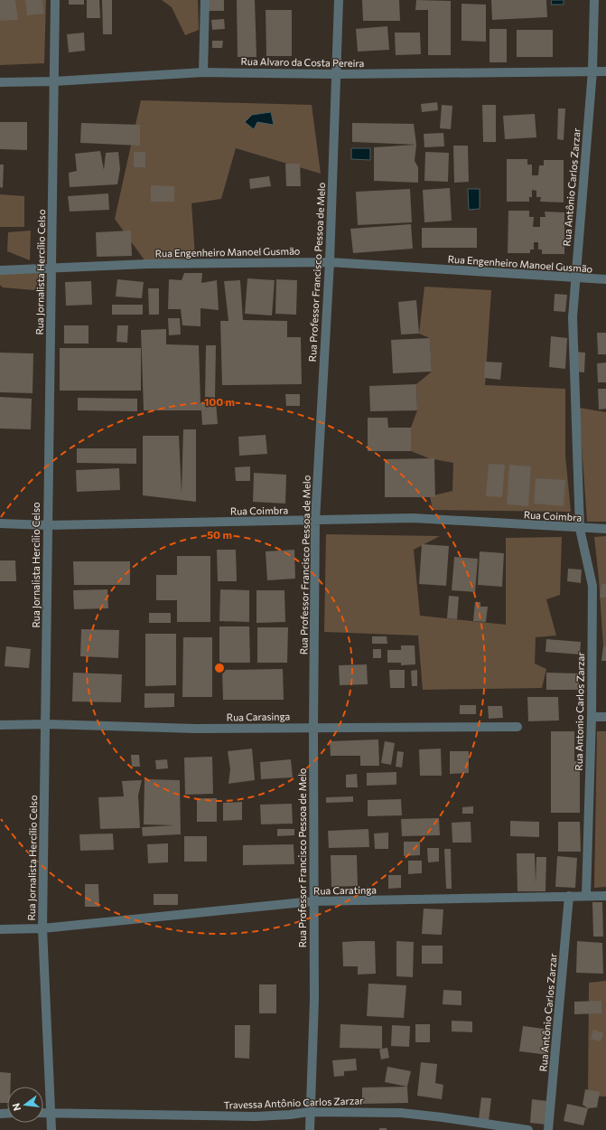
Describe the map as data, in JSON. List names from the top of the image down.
{
  "streets": {
    "street": [
      "Rua Alvaro da Costa Pereira",
      "Rua Antônio Carlos Zarzar",
      "Rua Engenheiro Manoel Gusmão",
      "Rua Jornalista Hercílio Celso",
      "Rua Professor Francisco Pessoa de Melo",
      "Rua Coimbra",
      "Rua Antonio Carlos Zarzar",
      "Rua Carasinga",
      "Rua Caratinga",
      "Travessa Antônio Carlos Zarzar"
    ]
  },
  "crossings": [
    ["Rua Alvaro da Costa Pereira", "Rua Antônio Carlos Zarzar"],
    ["Rua Alvaro da Costa Pereira", "Rua Jornalista Hercílio Celso"],
    ["Rua Alvaro da Costa Pereira", "Rua Professor Francisco Pessoa de Melo"],
    ["Rua Antônio Carlos Zarzar", "Rua Engenheiro Manoel Gusmão"],
    ["Rua Antônio Carlos Zarzar", "Rua Coimbra"],
    ["Rua Antônio Carlos Zarzar", "Rua Antonio Carlos Zarzar"],
    ["Rua Antônio Carlos Zarzar", "Rua Caratinga"],
    ["Rua Engenheiro Manoel Gusmão", "Rua Jornalista Hercílio Celso"],
    ["Rua Engenheiro Manoel Gusmão", "Rua Professor Francisco Pessoa de Melo"],
    ["Rua Jornalista Hercílio Celso", "Rua Coimbra"],
    ["Rua Jornalista Hercílio Celso", "Rua Carasinga"],
    ["Rua Jornalista Hercílio Celso", "Rua Caratinga"],
    ["Rua Jornalista Hercílio Celso", "Travessa Antônio Carlos Zarzar"],
    ["Rua Professor Francisco Pessoa de Melo", "Rua Coimbra"],
    ["Rua Professor Francisco Pessoa de Melo", "Rua Carasinga"],
    ["Rua Professor Francisco Pessoa de Melo", "Rua Caratinga"],
    ["Rua Professor Francisco Pessoa de Melo", "Travessa Antônio Carlos Zarzar"],
    ["Rua Coimbra", "Rua Antonio Carlos Zarzar"],
    ["Rua Antonio Carlos Zarzar", "Rua Caratinga"]
  ],
  "north": "left",
  "rings": ["100 m", "50 m"]
}
